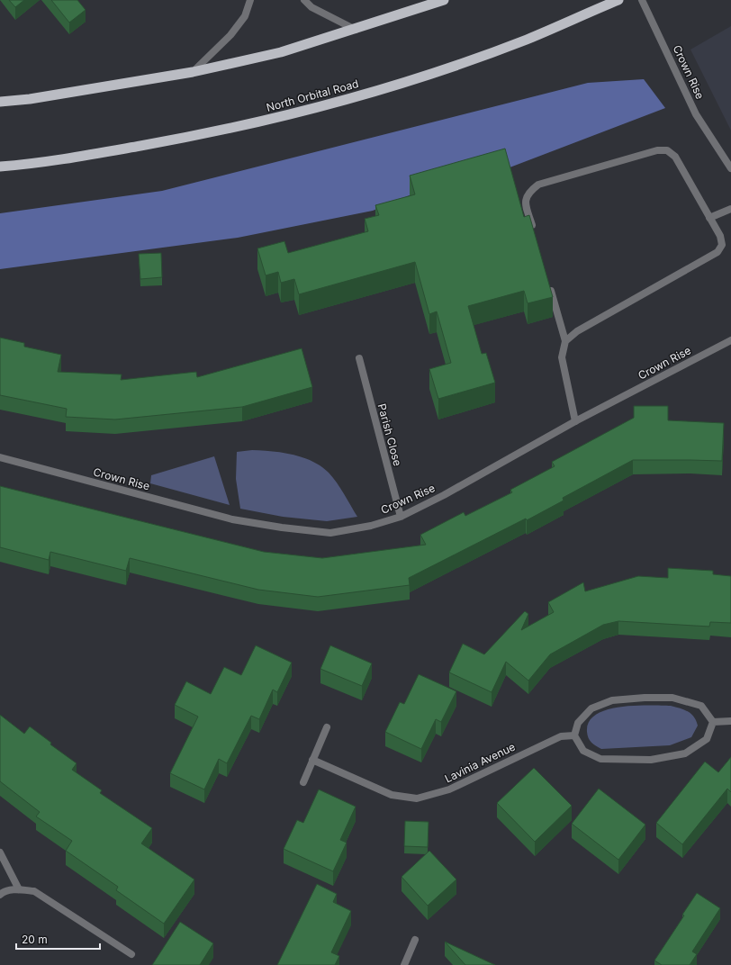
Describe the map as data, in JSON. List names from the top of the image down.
{
  "streets": {
    "highway": ["North Orbital Road"],
    "street": ["Crown Rise", "Parish Close", "Lavinia Avenue"]
  },
  "crossings": [
    ["Crown Rise", "Parish Close"]
  ],
  "scale_bar": "20 m"
}
